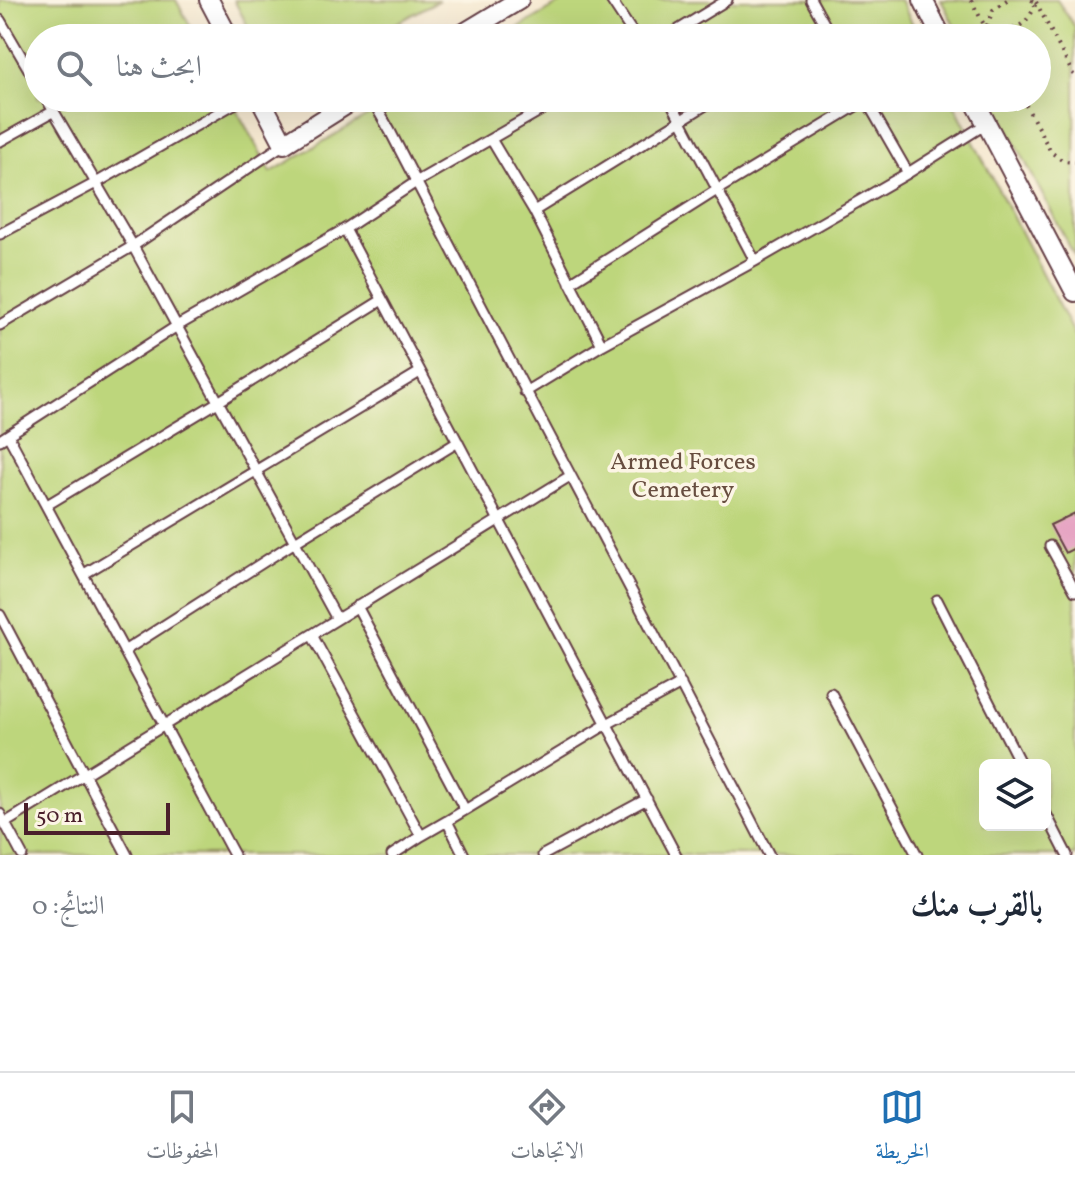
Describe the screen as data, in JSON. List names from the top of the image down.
{
  "parks": ["Armed Forces Cemetery"],
  "scale_bar": "50 m",
  "page": {
    "search": "ابحث هنا",
    "scale": "50 m",
    "heading": ["بالقرب منك", "النتائج: 0"],
    "nav": ["الخريطة", "الاتجاهات", "المحفوظات"]
  }
}
